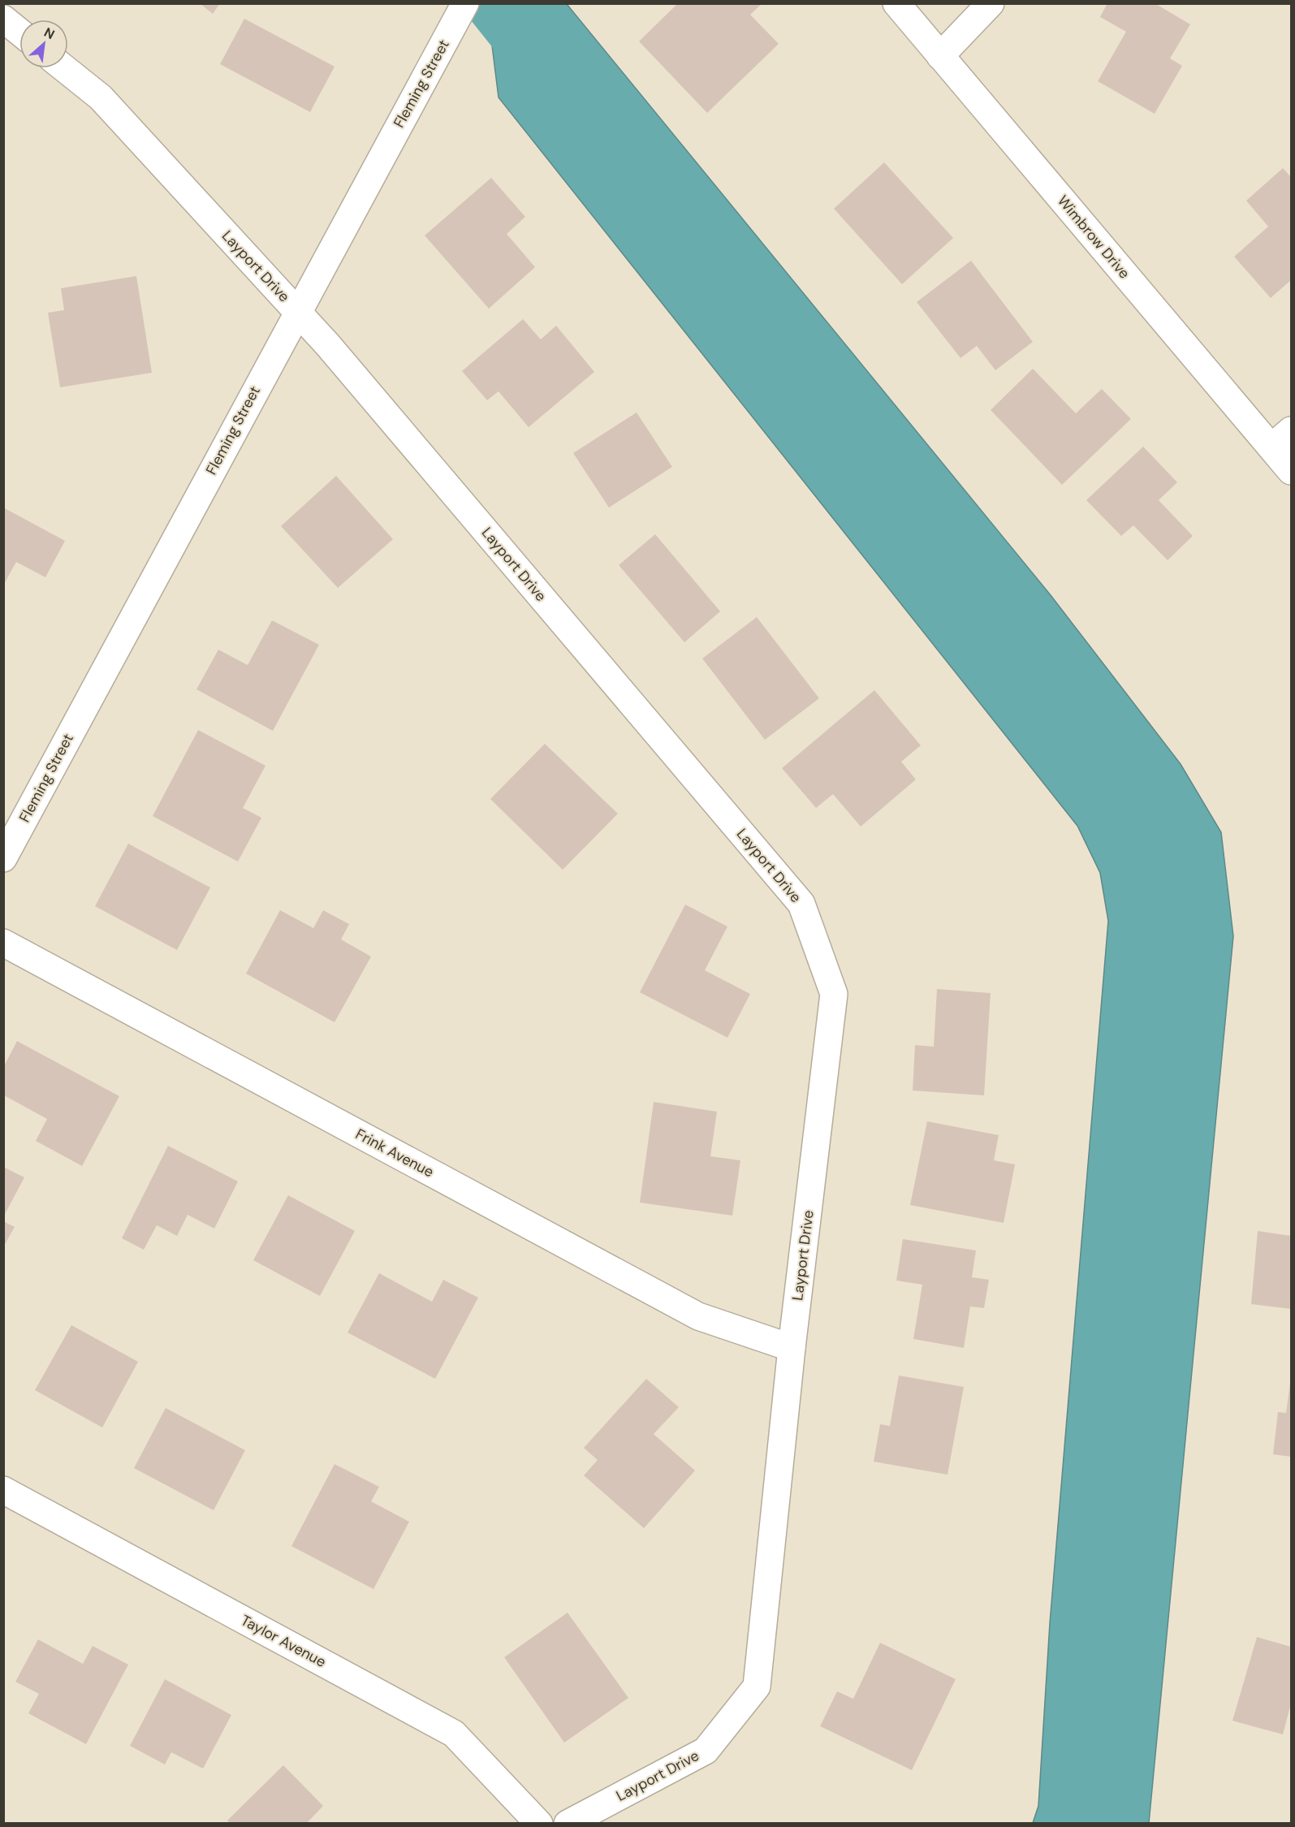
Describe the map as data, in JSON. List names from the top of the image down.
{
  "streets": {
    "street": [
      "Fleming Street",
      "Wimbrow Drive",
      "Layport Drive",
      "Frink Avenue",
      "Taylor Avenue"
    ]
  },
  "crossings": [
    ["Fleming Street", "Layport Drive"],
    ["Layport Drive", "Frink Avenue"]
  ],
  "north": "top right"
}
